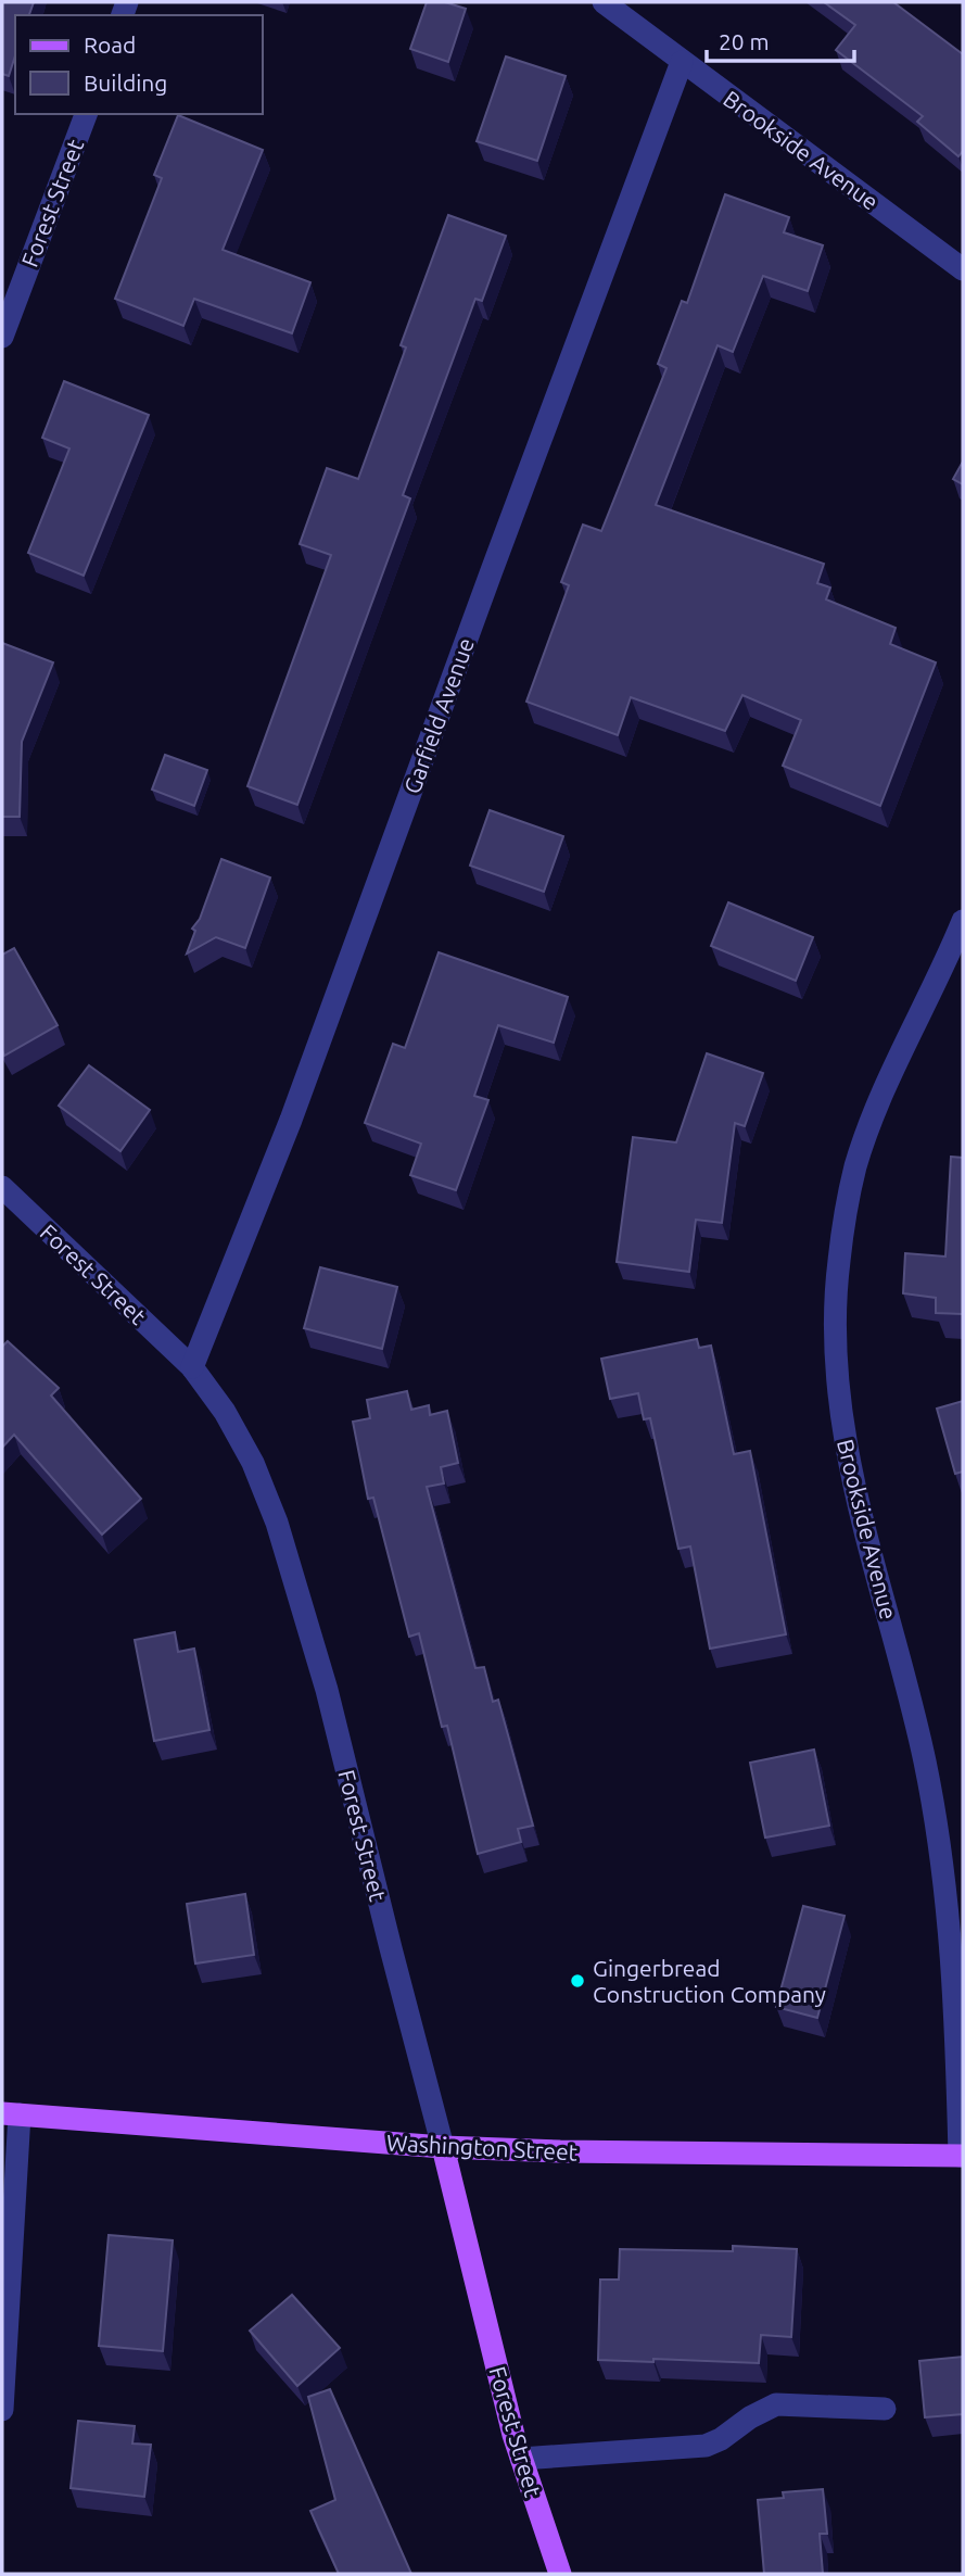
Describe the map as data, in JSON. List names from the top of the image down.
{
  "streets": {
    "main road": ["Forest Street", "Washington Street"],
    "street": ["Brookside Avenue", "Garfield Avenue"]
  },
  "crossings": [
    ["Brookside Avenue", "Garfield Avenue"],
    ["Brookside Avenue", "Washington Street"],
    ["Forest Street", "Garfield Avenue"],
    ["Forest Street", "Washington Street"]
  ],
  "places": ["Gingerbread Construction Company"],
  "legend": ["Road", "Building"],
  "scale_bar": "20 m"
}
